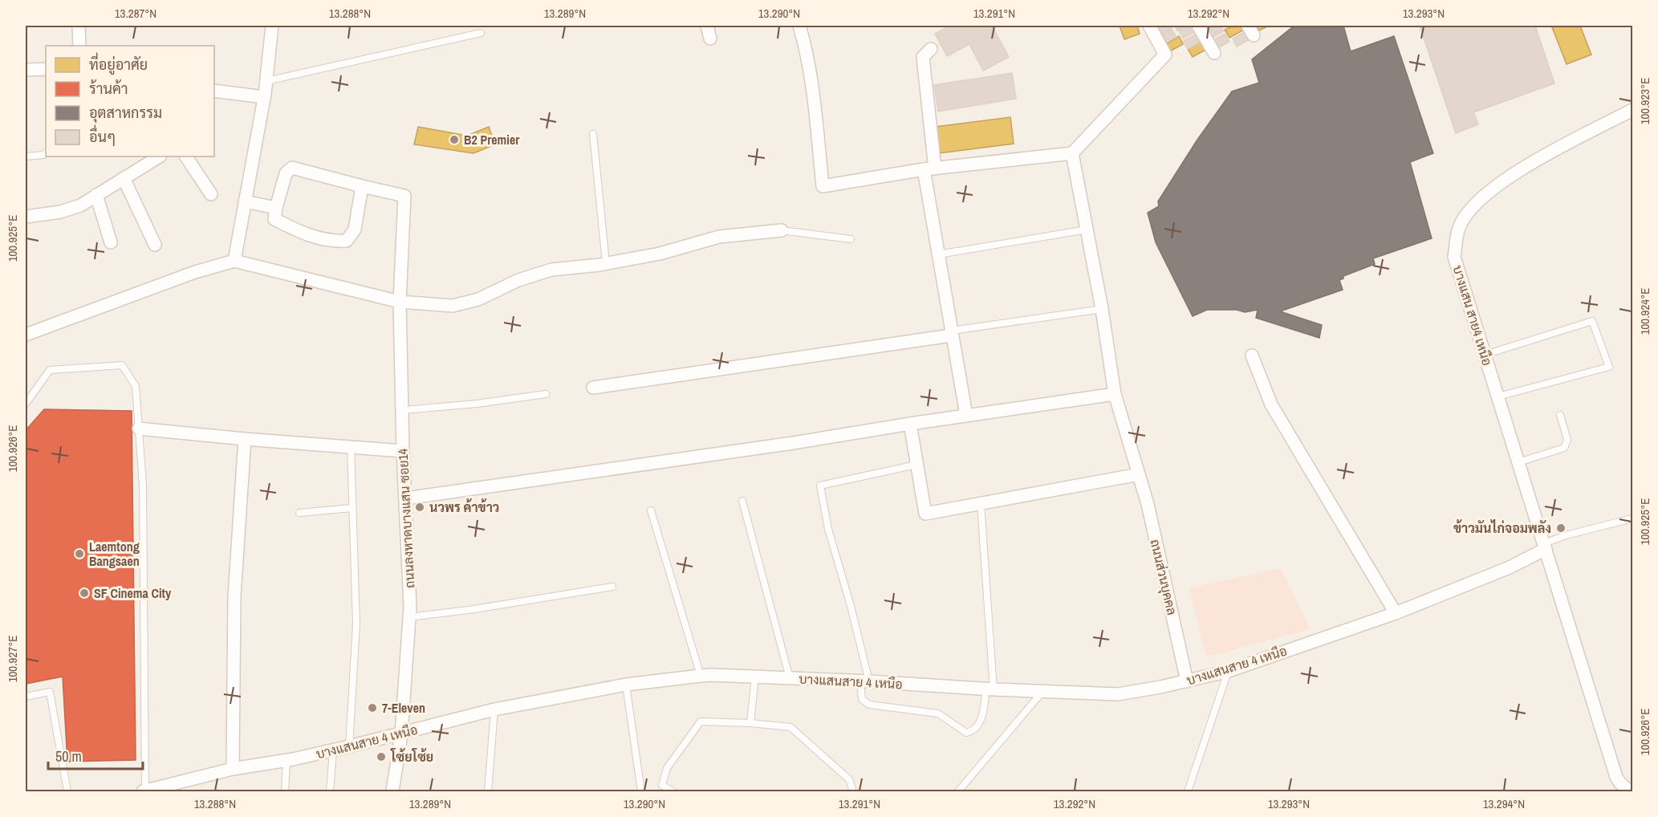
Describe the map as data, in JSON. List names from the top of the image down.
{
  "streets": {
    "street": [
      "บางแสน สาย4 เหนือ",
      "ถนนลงหาดบางแสน ซอย14",
      "ถนนส่วนบุคคล",
      "บางแสนสาย 4 เหนือ"
    ]
  },
  "crossings": [
    ["บางแสน สาย4 เหนือ", "บางแสนสาย 4 เหนือ"],
    ["ถนนลงหาดบางแสน ซอย14", "บางแสนสาย 4 เหนือ"],
    ["ถนนส่วนบุคคล", "บางแสนสาย 4 เหนือ"]
  ],
  "places": [
    "B2 Premier",
    "นวพร ค้าข้าว",
    "ข้าวมันไก่จอมพลัง",
    "Laemtong Bangsaen",
    "SF Cinema City",
    "7-Eleven",
    "โซ้ยโซ้ย"
  ],
  "legend": [
    "ที่อยู่อาศัย",
    "ร้านค้า",
    "อุตสาหกรรม",
    "อื่นๆ"
  ],
  "scale_bar": "50 m",
  "coordinates": [
    "13.287°N",
    "13.288°N",
    "13.289°N",
    "13.290°N",
    "13.291°N",
    "13.292°N",
    "13.293°N",
    "100.923°E",
    "100.925°E",
    "100.924°E",
    "100.926°E",
    "100.927°E",
    "13.294°N"
  ]
}
